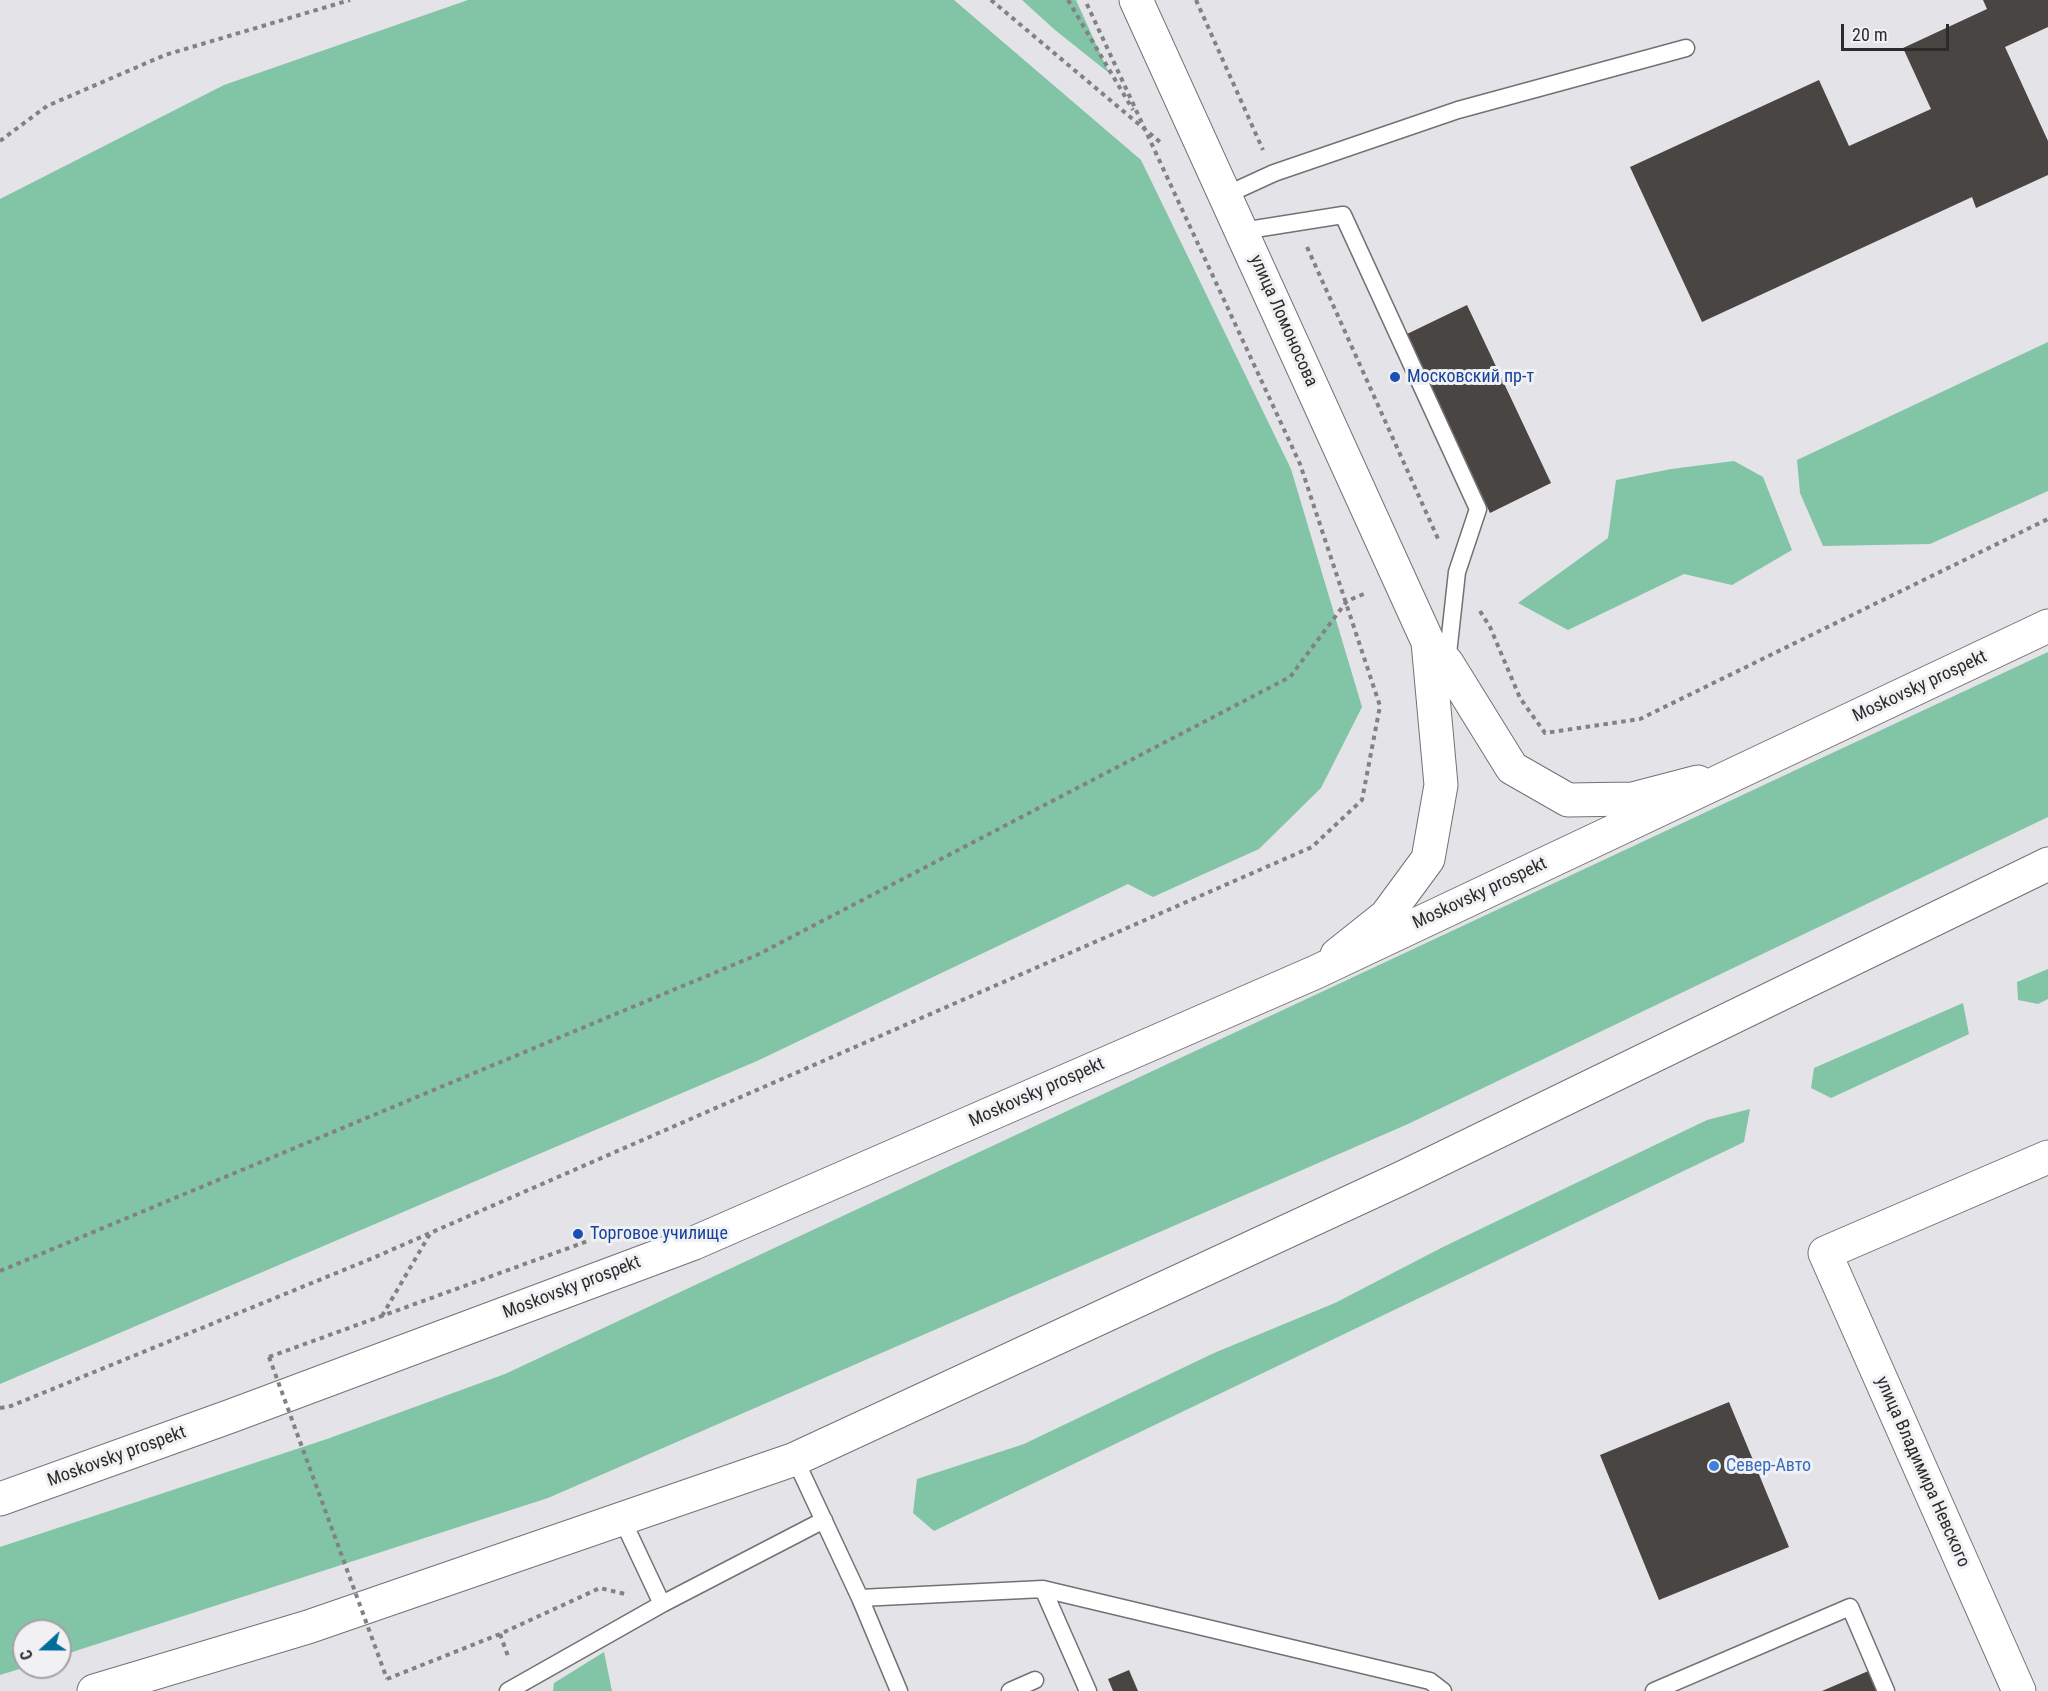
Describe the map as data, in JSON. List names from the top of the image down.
{
  "streets": {
    "main road": ["улица Ломоносова", "Moskovsky prospekt", "улица Владимира Невского"]
  },
  "crossings": [
    ["улица Ломоносова", "Moskovsky prospekt"]
  ],
  "places": ["Московский пр-т", "Торговое училище", "Север-Авто"],
  "scale_bar": "20 m",
  "north": "left"
}
